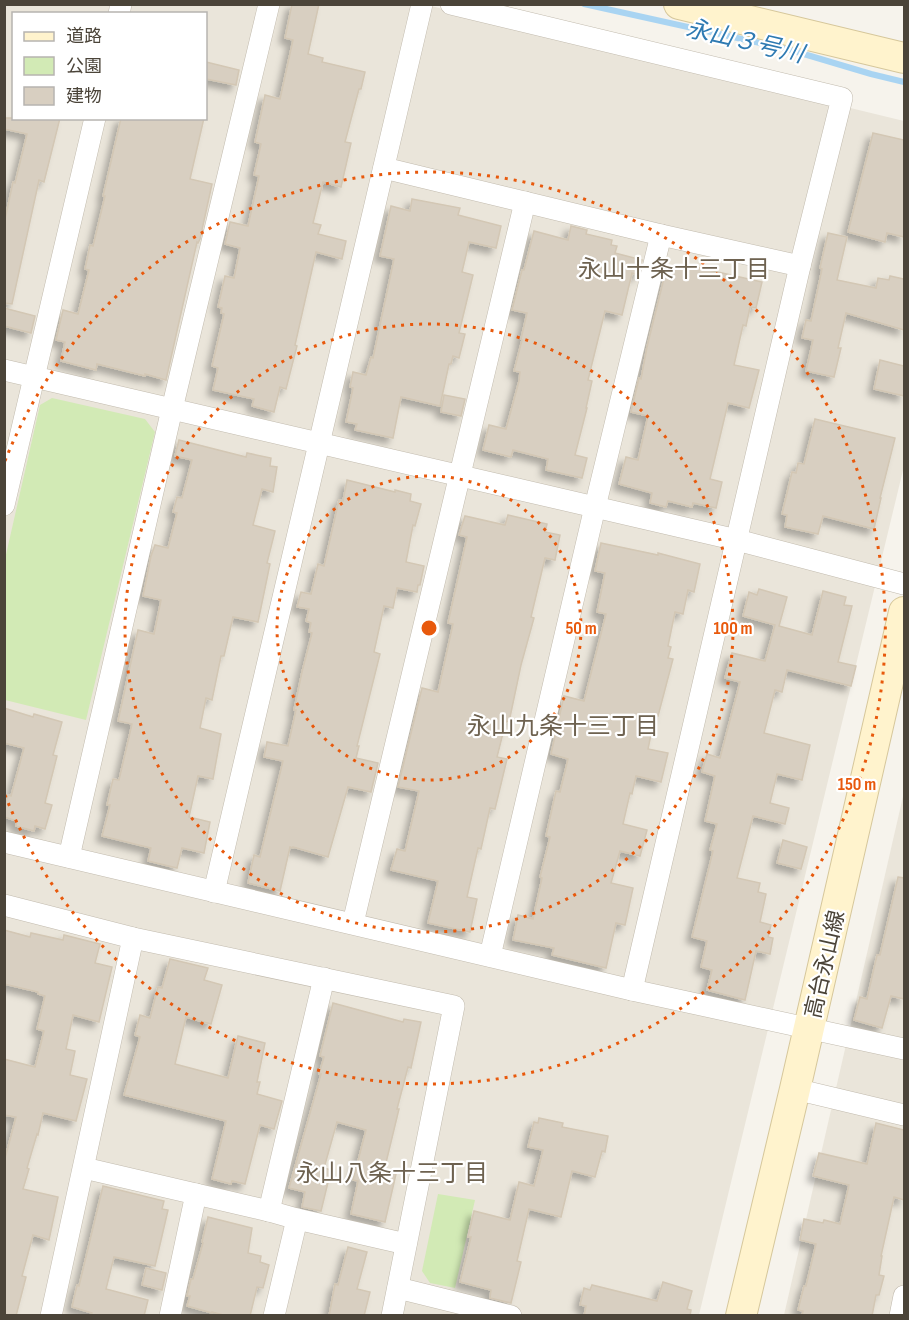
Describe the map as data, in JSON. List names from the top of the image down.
{
  "streets": {
    "street": ["高台永山線"]
  },
  "districts": ["永山十条十三丁目", "永山九条十三丁目", "永山八条十三丁目"],
  "water": ["永山３号川"],
  "legend": ["道路", "公園", "建物"],
  "rings": ["50 m", "100 m", "150 m"]
}
